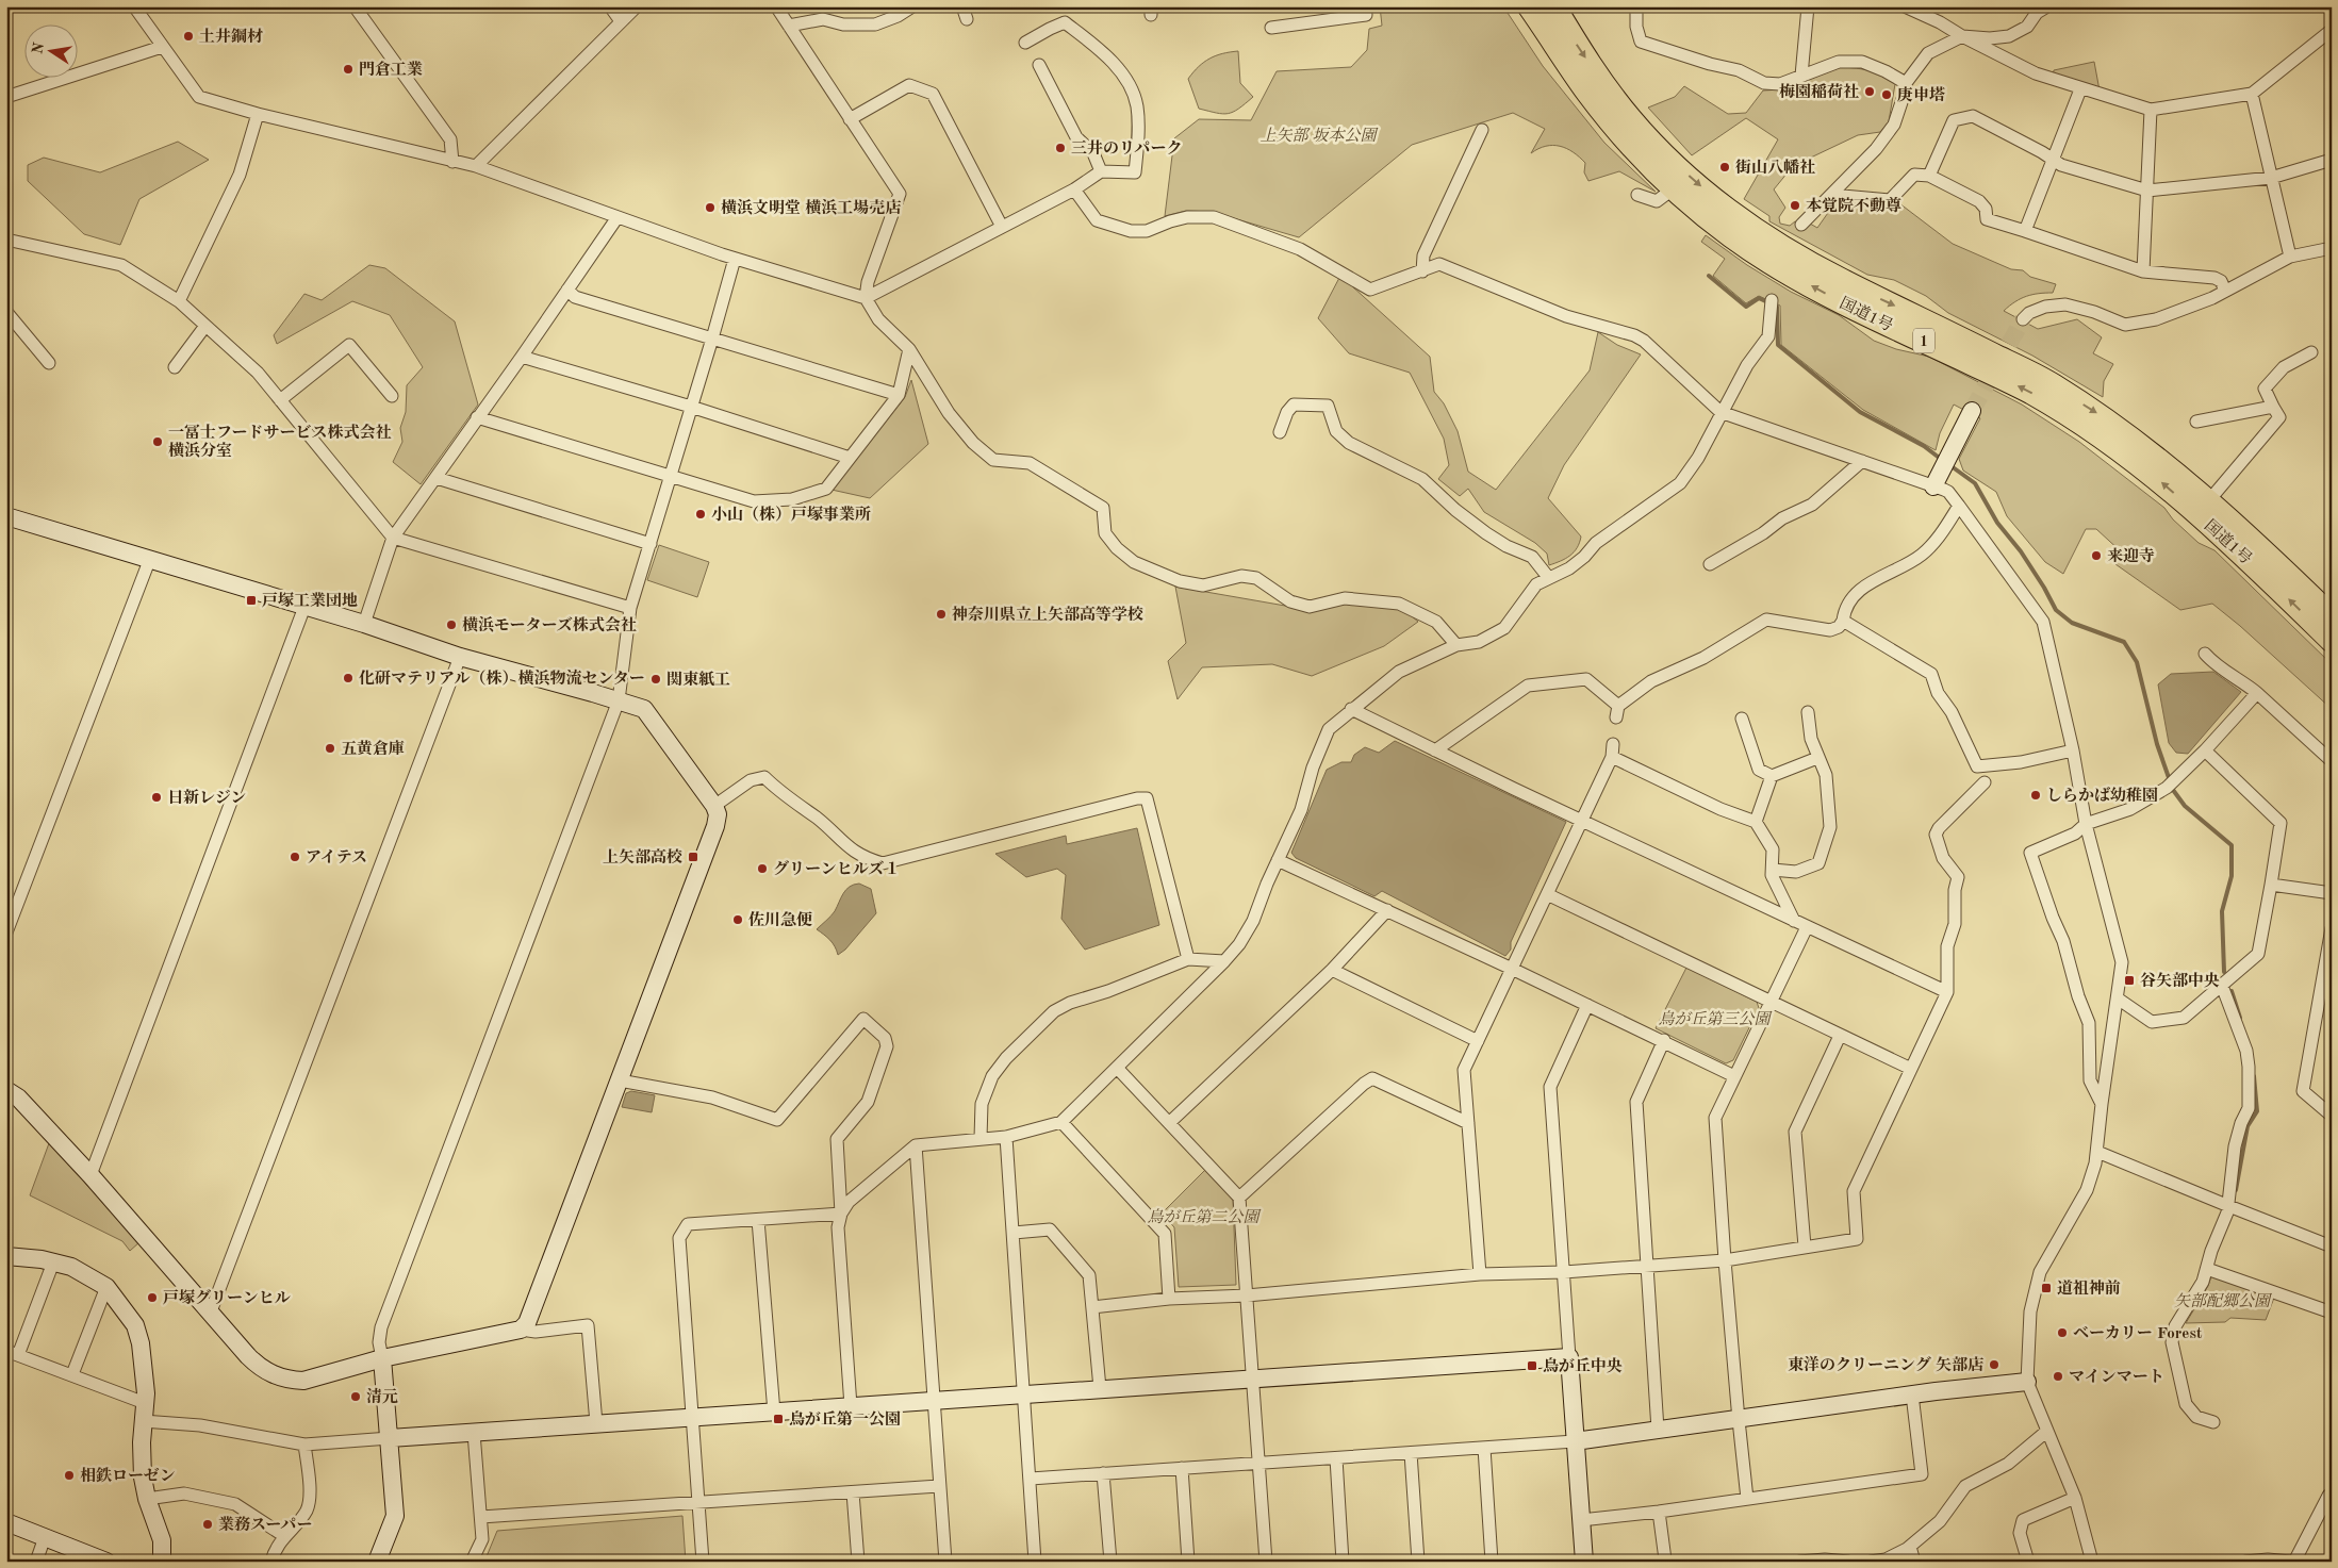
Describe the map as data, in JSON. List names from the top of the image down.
{
  "streets": {
    "highway": ["国道1号", "1"]
  },
  "parks": [
    "上矢部 坂本公園",
    "鳥が丘第三公園",
    "鳥が丘第二公園",
    "矢部配郷公園"
  ],
  "places": {
    "other": [
      "土井鋼材",
      "門倉工業",
      "梅園稲荷社",
      "庚申塔",
      "三井のリパーク",
      "街山八幡社",
      "本覚院不動尊",
      "横浜文明堂 横浜工場売店",
      "一冨士フードサービス株式会社 横浜分室",
      "小山（株）戸塚事業所",
      "来迎寺",
      "神奈川県立上矢部高等学校",
      "横浜モーターズ株式会社",
      "化研マテリアル（株）横浜物流センター",
      "関東紙工",
      "五黄倉庫",
      "しらかば幼稚園",
      "日新レジン",
      "アイテス",
      "グリーンヒルズ１",
      "佐川急便",
      "戸塚グリーンヒル",
      "ベーカリー Forest",
      "東洋のクリーニング 矢部店",
      "マインマート",
      "清元",
      "相鉄ローゼン",
      "業務スーパー"
    ],
    "transit": [
      "戸塚工業団地",
      "上矢部高校",
      "谷矢部中央",
      "道祖神前",
      "鳥が丘中央",
      "鳥が丘第一公園"
    ]
  },
  "north": "left"
}
